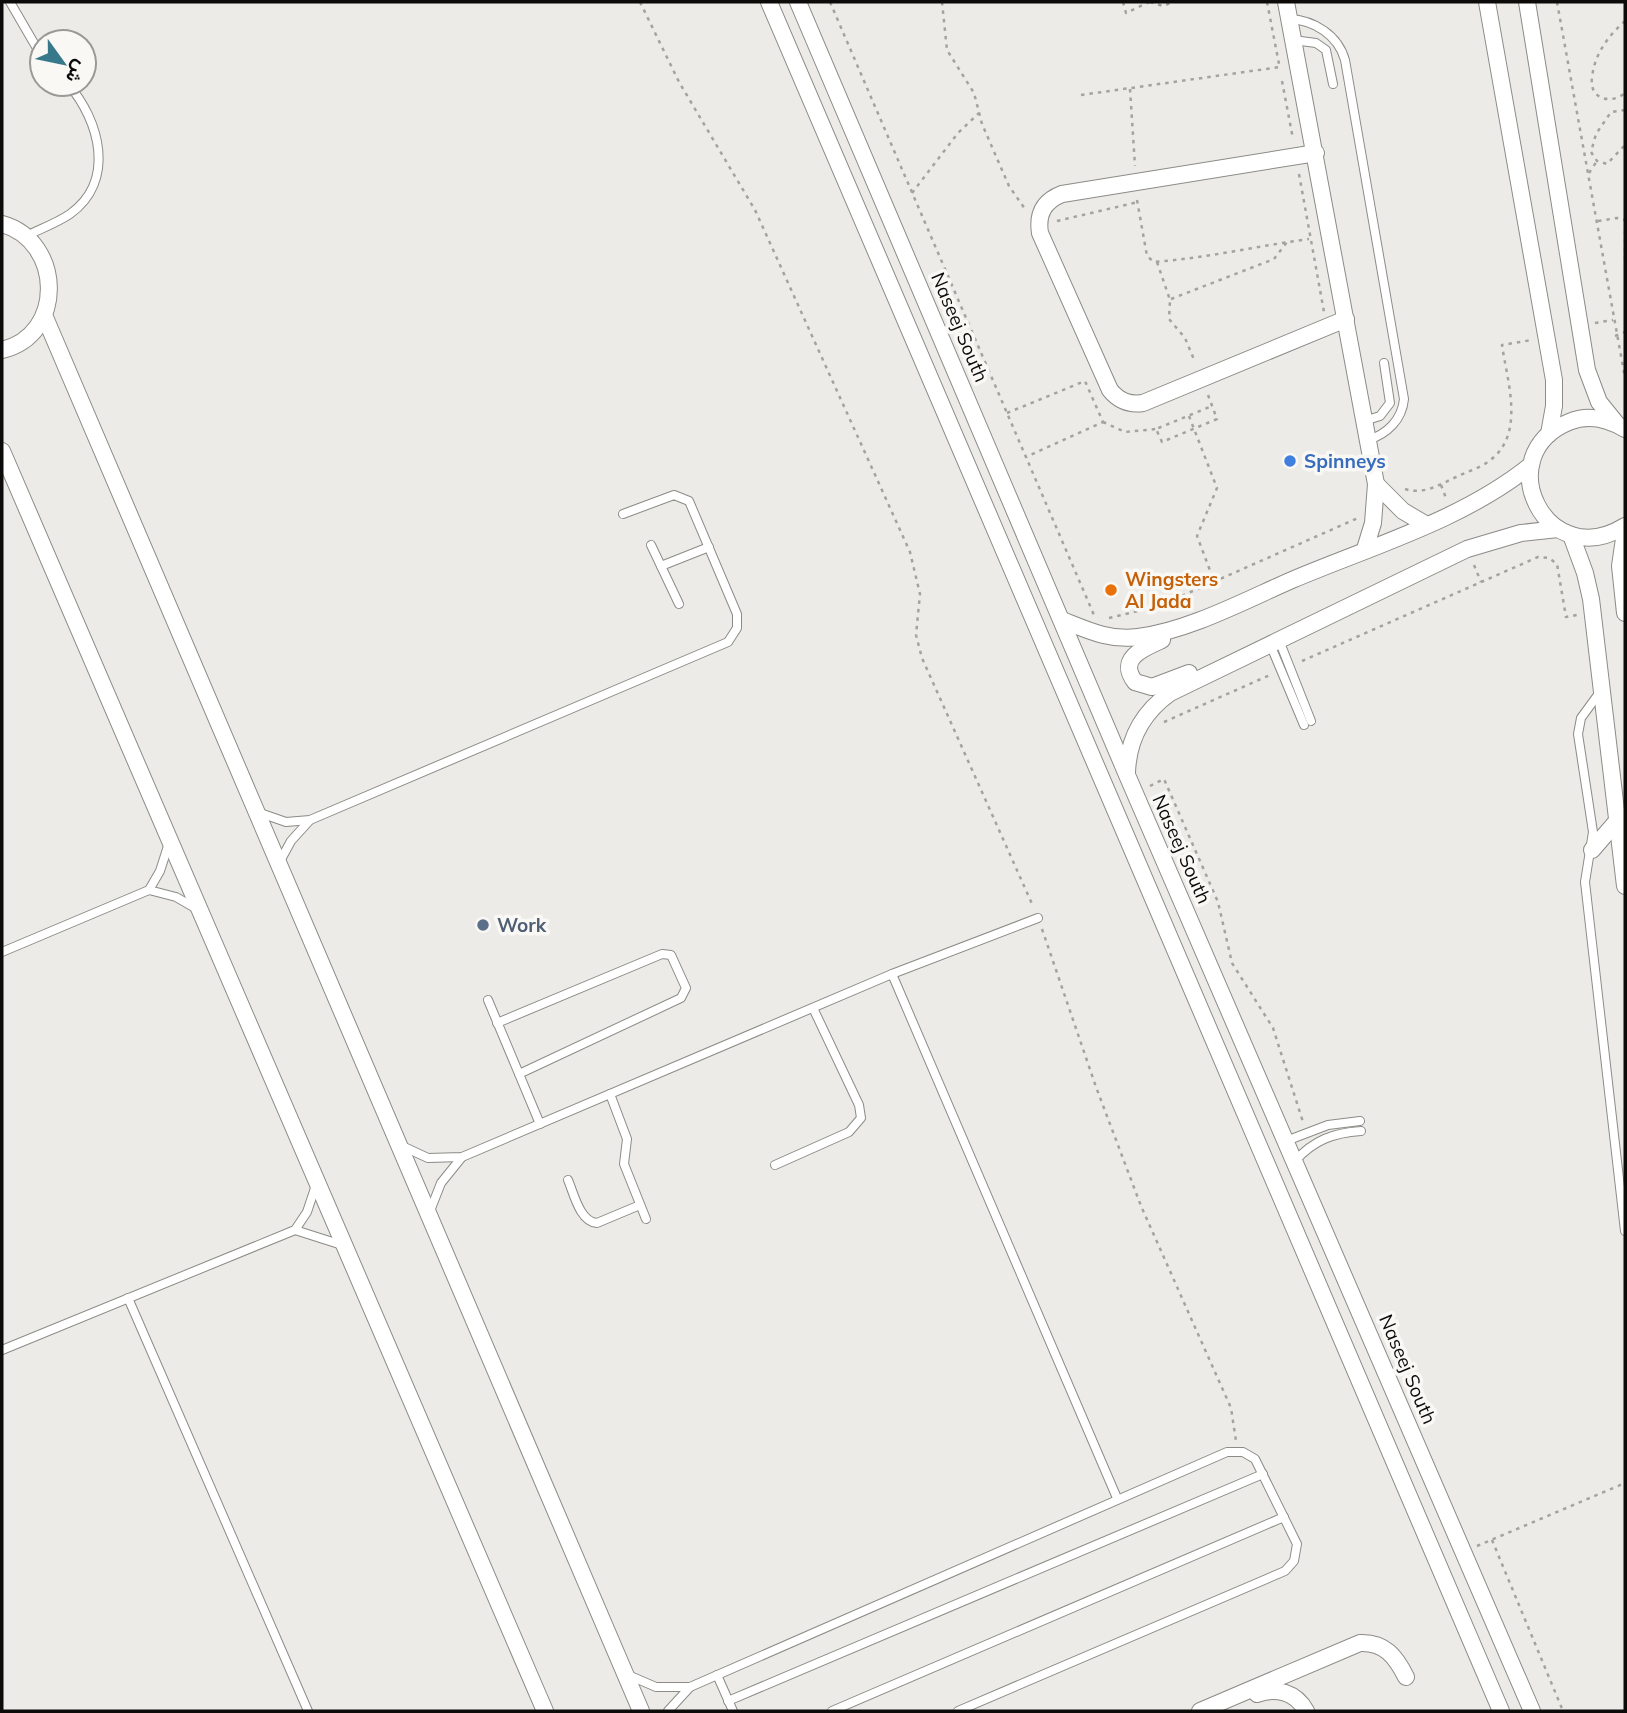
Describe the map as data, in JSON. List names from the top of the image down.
{
  "streets": {
    "street": ["Naseej South"]
  },
  "places": ["Spinneys", "Wingsters Al Jada", "Work"],
  "north": "bottom right"
}
